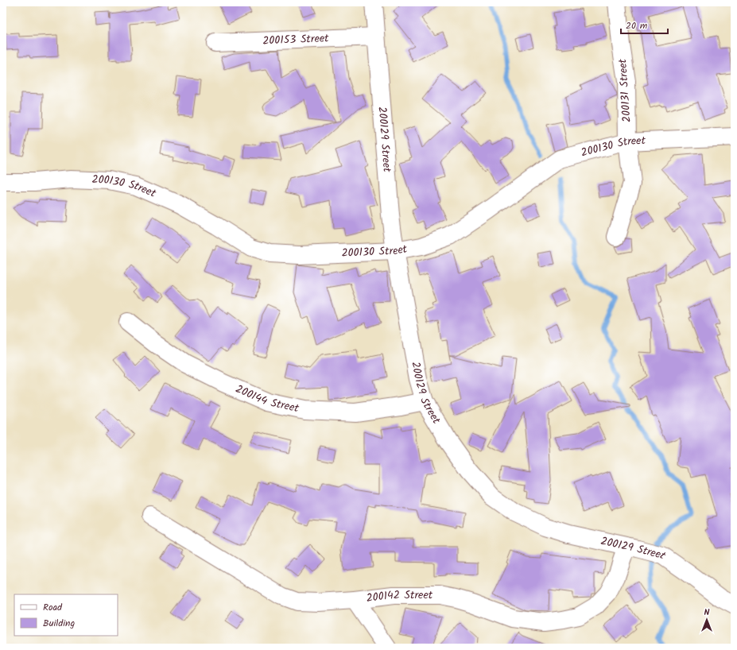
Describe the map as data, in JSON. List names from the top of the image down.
{
  "streets": {
    "street": [
      "200153 Street",
      "200131 Street",
      "200129 Street",
      "200130 Street",
      "200144 Street",
      "200142 Street"
    ]
  },
  "crossings": [
    ["200153 Street", "200129 Street"],
    ["200131 Street", "200130 Street"],
    ["200129 Street", "200130 Street"],
    ["200129 Street", "200144 Street"],
    ["200129 Street", "200142 Street"]
  ],
  "legend": ["Road", "Building"],
  "scale_bar": "20 m",
  "north": "top"
}
